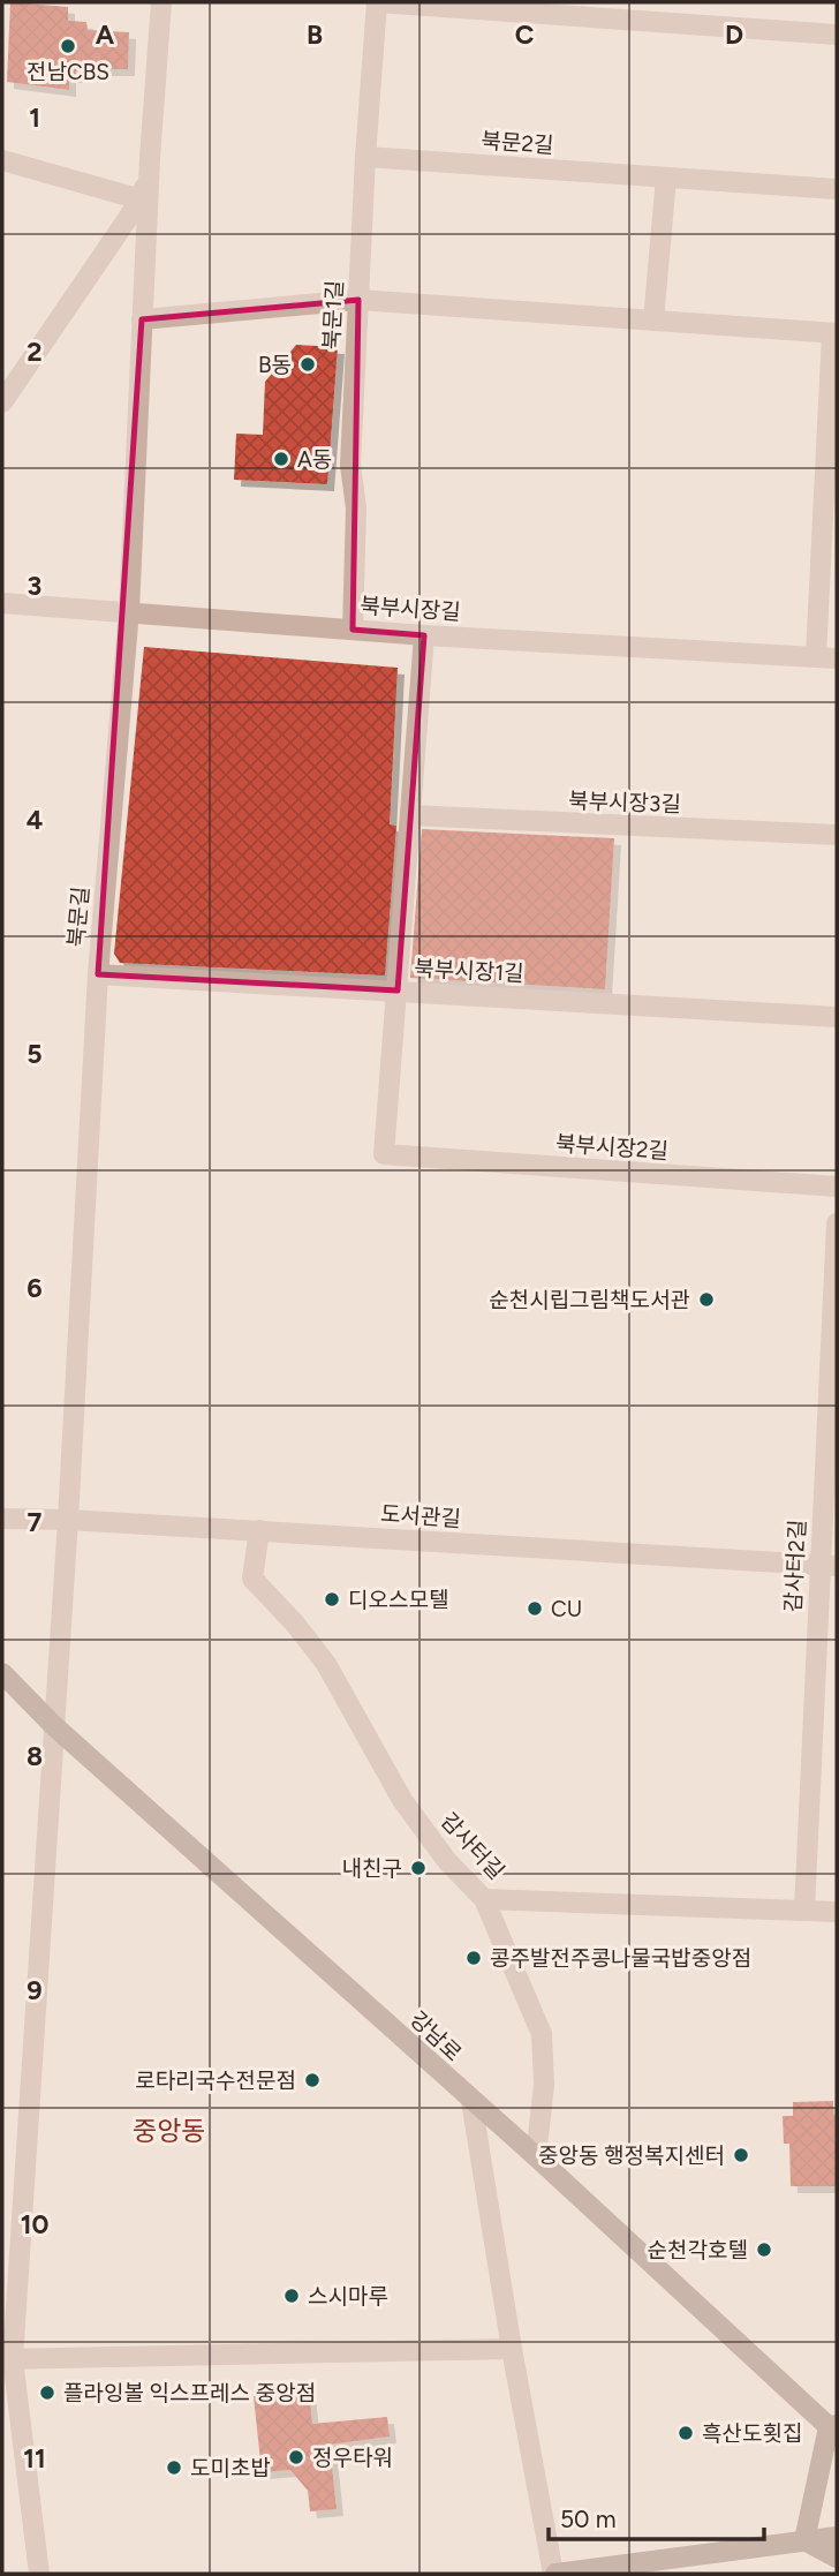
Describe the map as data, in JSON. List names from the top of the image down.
{
  "streets": {
    "main road": ["강남로"],
    "street": [
      "북문2길",
      "북문1길",
      "북부시장길",
      "북부시장3길",
      "북문길",
      "북부시장1길",
      "북부시장2길",
      "도서관길",
      "감사터2길",
      "감사터길"
    ]
  },
  "crossings": [
    ["북문2길", "북문1길"],
    ["북문1길", "북부시장길"],
    ["북부시장길", "북문길"],
    ["북문길", "북부시장1길"],
    ["북문길", "도서관길"],
    ["북문길", "강남로"],
    ["북부시장1길", "북부시장2길"],
    ["도서관길", "감사터2길"],
    ["도서관길", "감사터길"],
    ["감사터2길", "감사터길"]
  ],
  "districts": ["중앙동"],
  "places": [
    "전남CBS",
    "B동",
    "A동",
    "순천시립그림책도서관",
    "디오스모텔",
    "CU",
    "내친구",
    "콩주발전주콩나물국밥중앙점",
    "로타리국수전문점",
    "중앙동 행정복지센터",
    "순천각호텔",
    "스시마루",
    "플라잉볼 익스프레스 중앙점",
    "흑산도횟집",
    "정우타워",
    "도미초밥"
  ],
  "scale_bar": "50 m",
  "grid": {
    "columns": [
      "A",
      "B",
      "C",
      "D"
    ],
    "rows": [
      "1",
      "2",
      "3",
      "4",
      "5",
      "6",
      "7",
      "8",
      "9",
      "10",
      "11"
    ]
  }
}
